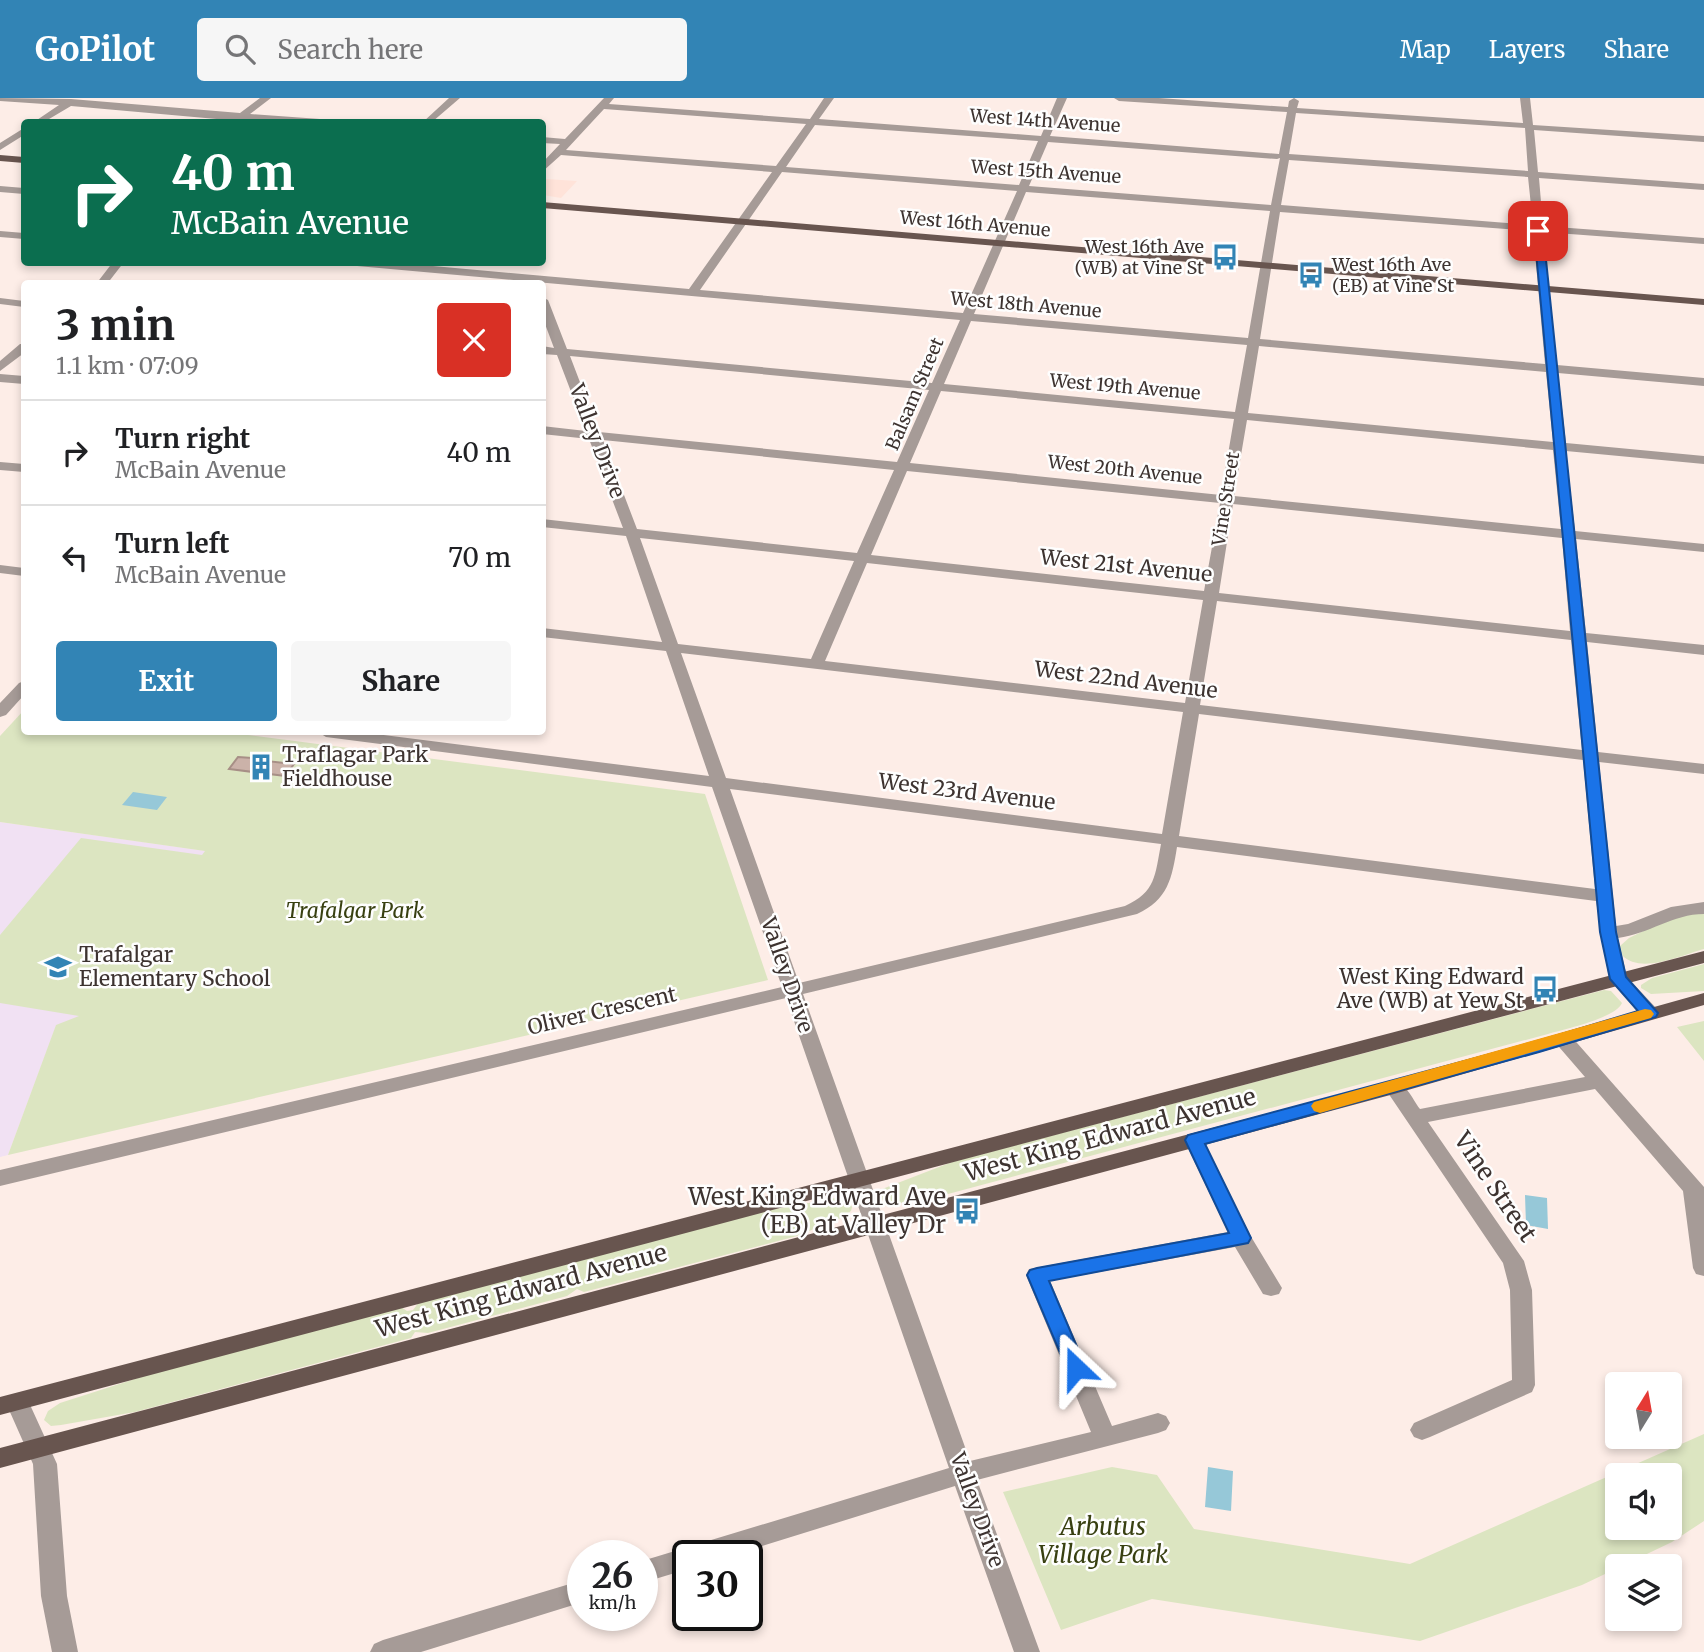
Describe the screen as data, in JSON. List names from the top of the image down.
{
  "streets": {
    "main road": ["West 16th Avenue", "West King Edward Avenue"],
    "street": [
      "West 14th Avenue",
      "West 15th Avenue",
      "West 18th Avenue",
      "West 19th Avenue",
      "Balsam Street",
      "Valley Drive",
      "West 20th Avenue",
      "Vine Street",
      "West 21st Avenue",
      "West 22nd Avenue",
      "West 23rd Avenue",
      "Oliver Crescent"
    ]
  },
  "crossings": [
    ["West 14th Avenue", "Balsam Street"],
    ["West 14th Avenue", "Vine Street"],
    ["West 15th Avenue", "Balsam Street"],
    ["West 15th Avenue", "Vine Street"],
    ["West 16th Avenue", "Balsam Street"],
    ["West 16th Avenue", "Vine Street"],
    ["West 18th Avenue", "Balsam Street"],
    ["West 18th Avenue", "Vine Street"],
    ["West 19th Avenue", "Balsam Street"],
    ["West 19th Avenue", "Valley Drive"],
    ["West 19th Avenue", "Vine Street"],
    ["Balsam Street", "West 20th Avenue"],
    ["Balsam Street", "West 21st Avenue"],
    ["Balsam Street", "West 22nd Avenue"],
    ["Valley Drive", "West 20th Avenue"],
    ["Valley Drive", "West 21st Avenue"],
    ["Valley Drive", "West 22nd Avenue"],
    ["Valley Drive", "West 23rd Avenue"],
    ["Valley Drive", "Oliver Crescent"],
    ["Valley Drive", "West King Edward Avenue"],
    ["West 20th Avenue", "Vine Street"],
    ["Vine Street", "West 21st Avenue"],
    ["Vine Street", "West 22nd Avenue"],
    ["Vine Street", "West 23rd Avenue"],
    ["Vine Street", "Oliver Crescent"],
    ["Vine Street", "West King Edward Avenue"],
    ["West 23rd Avenue", "Oliver Crescent"]
  ],
  "parks": ["Trafalgar Park", "Arbutus Village Park"],
  "places": {
    "bus stop": [
      "West 16th Ave (WB) at Vine St",
      "West 16th Ave (EB) at Vine St",
      "West King Edward Ave (WB) at Yew St",
      "West King Edward Ave (EB) at Valley Dr"
    ],
    "building": ["Traflagar Park Fieldhouse"],
    "school or university": ["Trafalgar Elementary School"]
  },
  "north": "top",
  "page": {
    "header": "GoPilot",
    "search": "Search here",
    "nav": ["Map", "Layers", "Share"],
    "turn": ["40 m", "McBain Avenue"],
    "heading": ["3 min", "1.1 km · 07:09"],
    "list": [
      {
        "name": "Turn right",
        "note": "McBain Avenue",
        "value": "40 m"
      },
      {
        "name": "Turn left",
        "note": "McBain Avenue",
        "value": "70 m"
      }
    ],
    "buttons": ["Exit", "Share"],
    "speed": "26 km/h",
    "limit": "30"
  }
}
